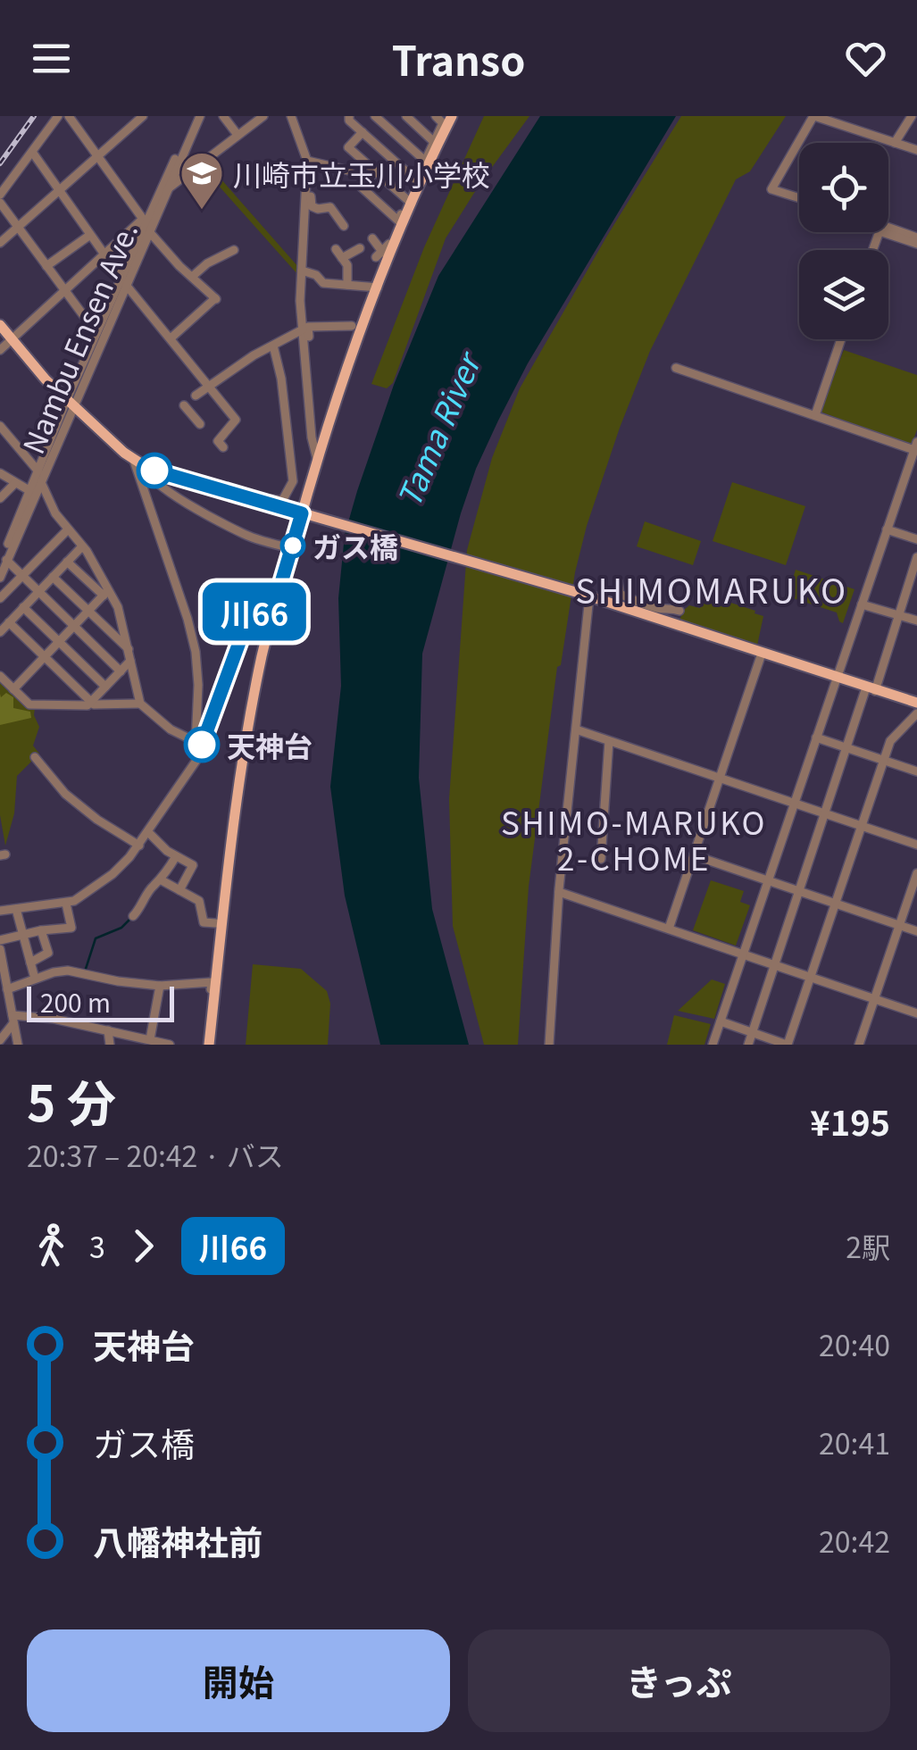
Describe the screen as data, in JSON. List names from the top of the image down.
{
  "streets": {
    "street": ["Nambu Ensen Ave."]
  },
  "districts": ["SHIMOMARUKO", "SHIMO-MARUKO 2-CHOME"],
  "water": ["Tama River"],
  "places": {
    "school or university": ["川崎市立玉川小学校"],
    "other": ["ガス橋", "天神台"]
  },
  "lines": ["bus line 川66"],
  "scale_bar": "200 m",
  "page": {
    "header": "Transo",
    "on_map": "川66",
    "scale": "200 m",
    "heading": ["5 分", "20:37 – 20:42 · バス", "¥195"],
    "legs": ["3", "川66", "2駅"],
    "list": [
      {
        "name": "天神台",
        "value": "20:40"
      },
      {
        "name": "ガス橋",
        "value": "20:41"
      },
      {
        "name": "八幡神社前",
        "value": "20:42"
      }
    ],
    "buttons": ["開始", "きっぷ"]
  }
}
